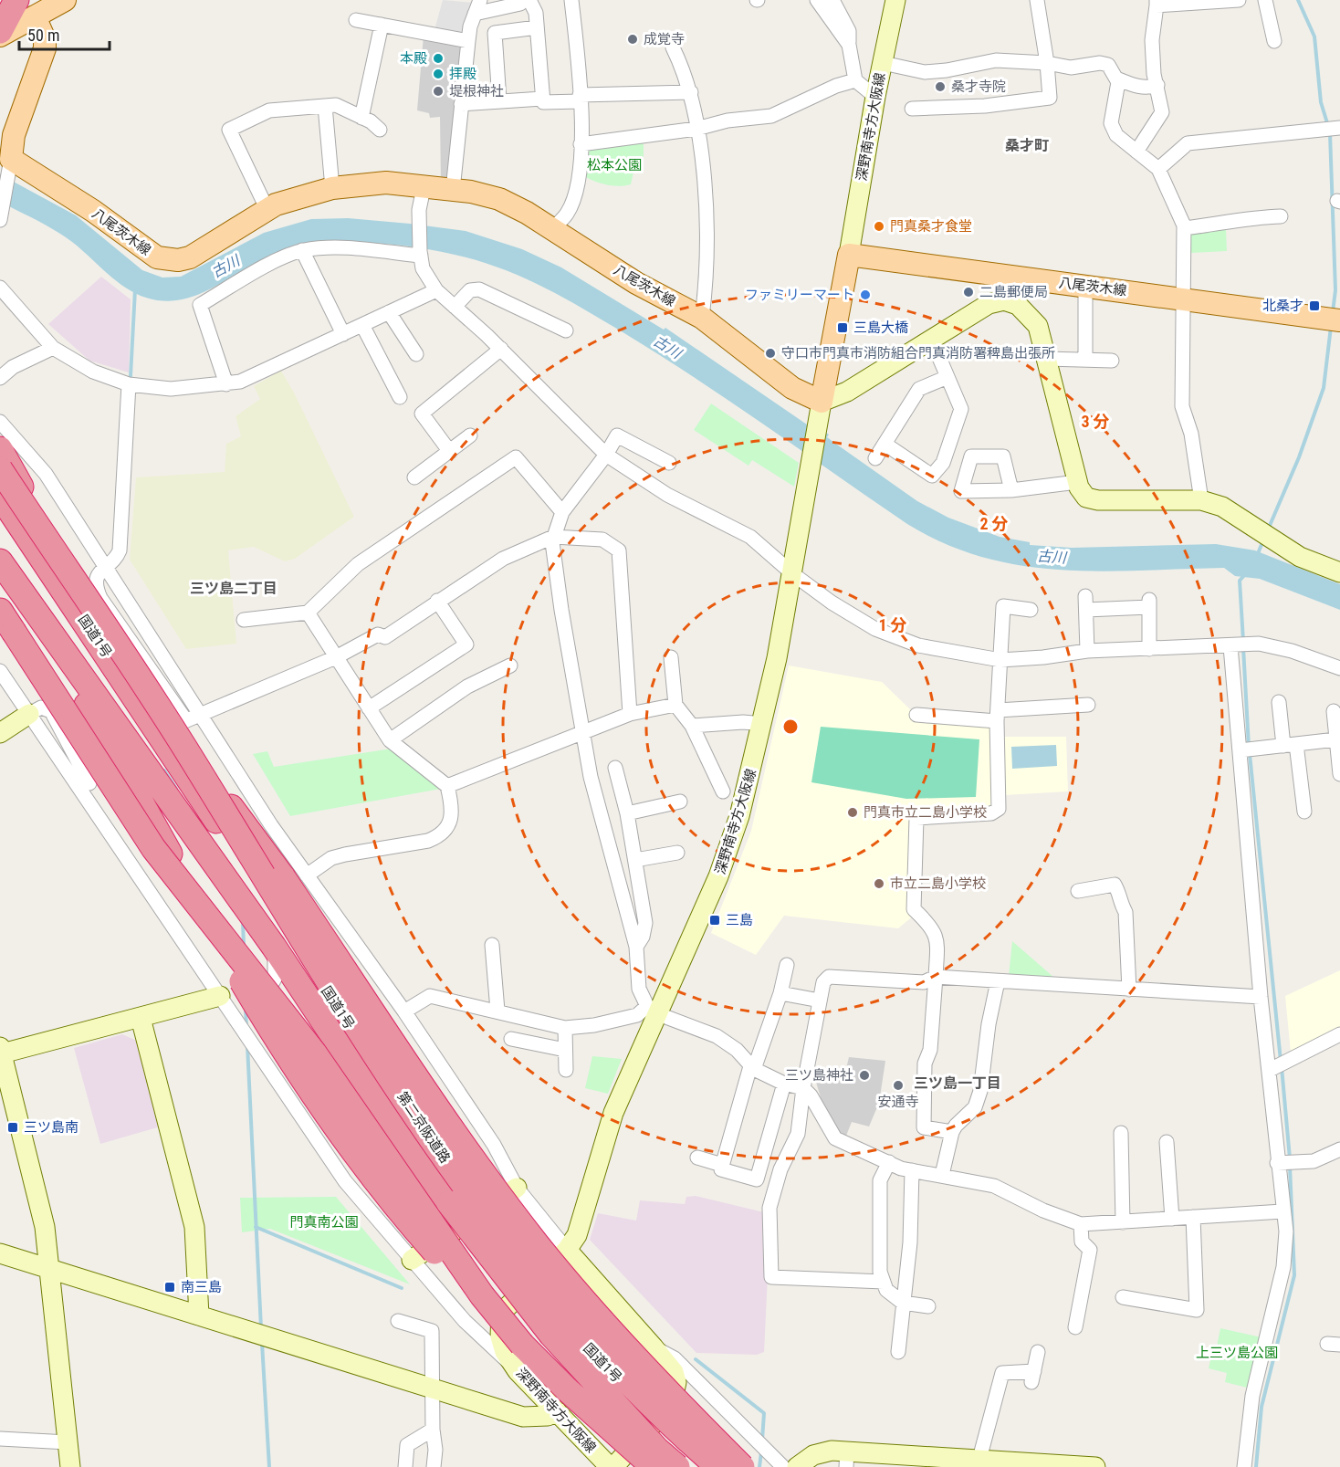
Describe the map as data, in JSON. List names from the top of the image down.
{
  "streets": {
    "highway": ["国道1号", "第二京阪道路"],
    "main road": ["八尾茨木線"],
    "street": ["深野南寺方大阪線"]
  },
  "crossings": [
    ["深野南寺方大阪線", "八尾茨木線"]
  ],
  "districts": ["桑才町", "三ツ島二丁目", "三ツ島一丁目"],
  "water": ["古川"],
  "parks": ["松本公園", "門真南公園", "上三ツ島公園"],
  "places": {
    "other": [
      "成覚寺",
      "本殿",
      "拝殿",
      "桑才寺院",
      "堤根神社",
      "門真桑才食堂",
      "二島郵便局",
      "ファミリーマート",
      "守口市門真市消防組合門真消防署稗島出張所",
      "門真市立二島小学校",
      "市立二島小学校",
      "三ツ島神社",
      "安通寺"
    ],
    "transit": [
      "北桑才",
      "三島大橋",
      "三島",
      "三ツ島南",
      "南三島"
    ]
  },
  "scale_bar": "50 m",
  "rings": ["3 分", "2 分", "1 分"]
}
